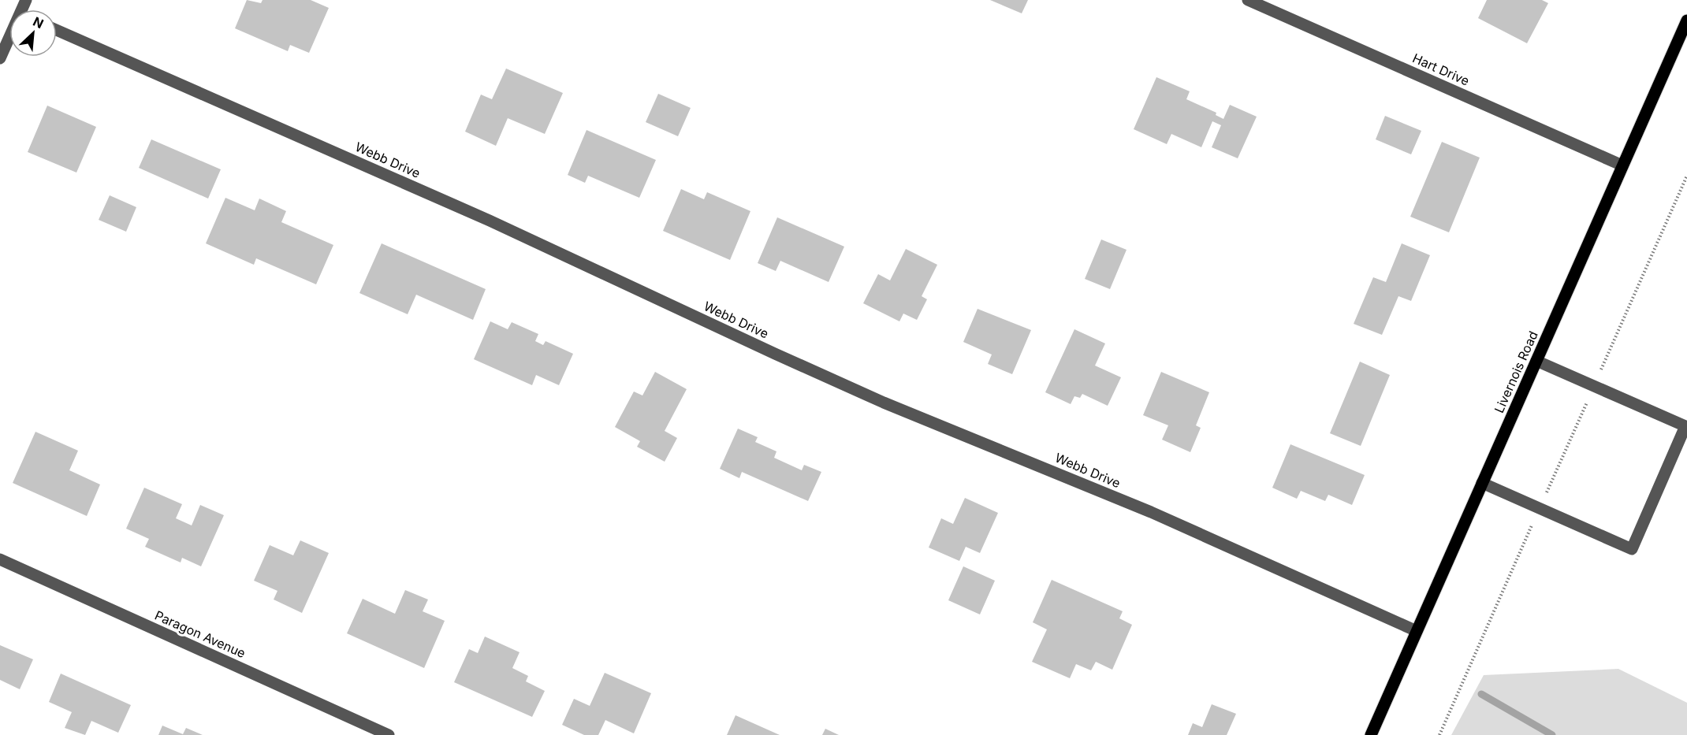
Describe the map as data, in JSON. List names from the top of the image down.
{
  "streets": {
    "main road": ["Livernois Road"],
    "street": ["Hart Drive", "Webb Drive", "Paragon Avenue"]
  },
  "crossings": [
    ["Hart Drive", "Livernois Road"],
    ["Webb Drive", "Livernois Road"]
  ],
  "north": "top right"
}
